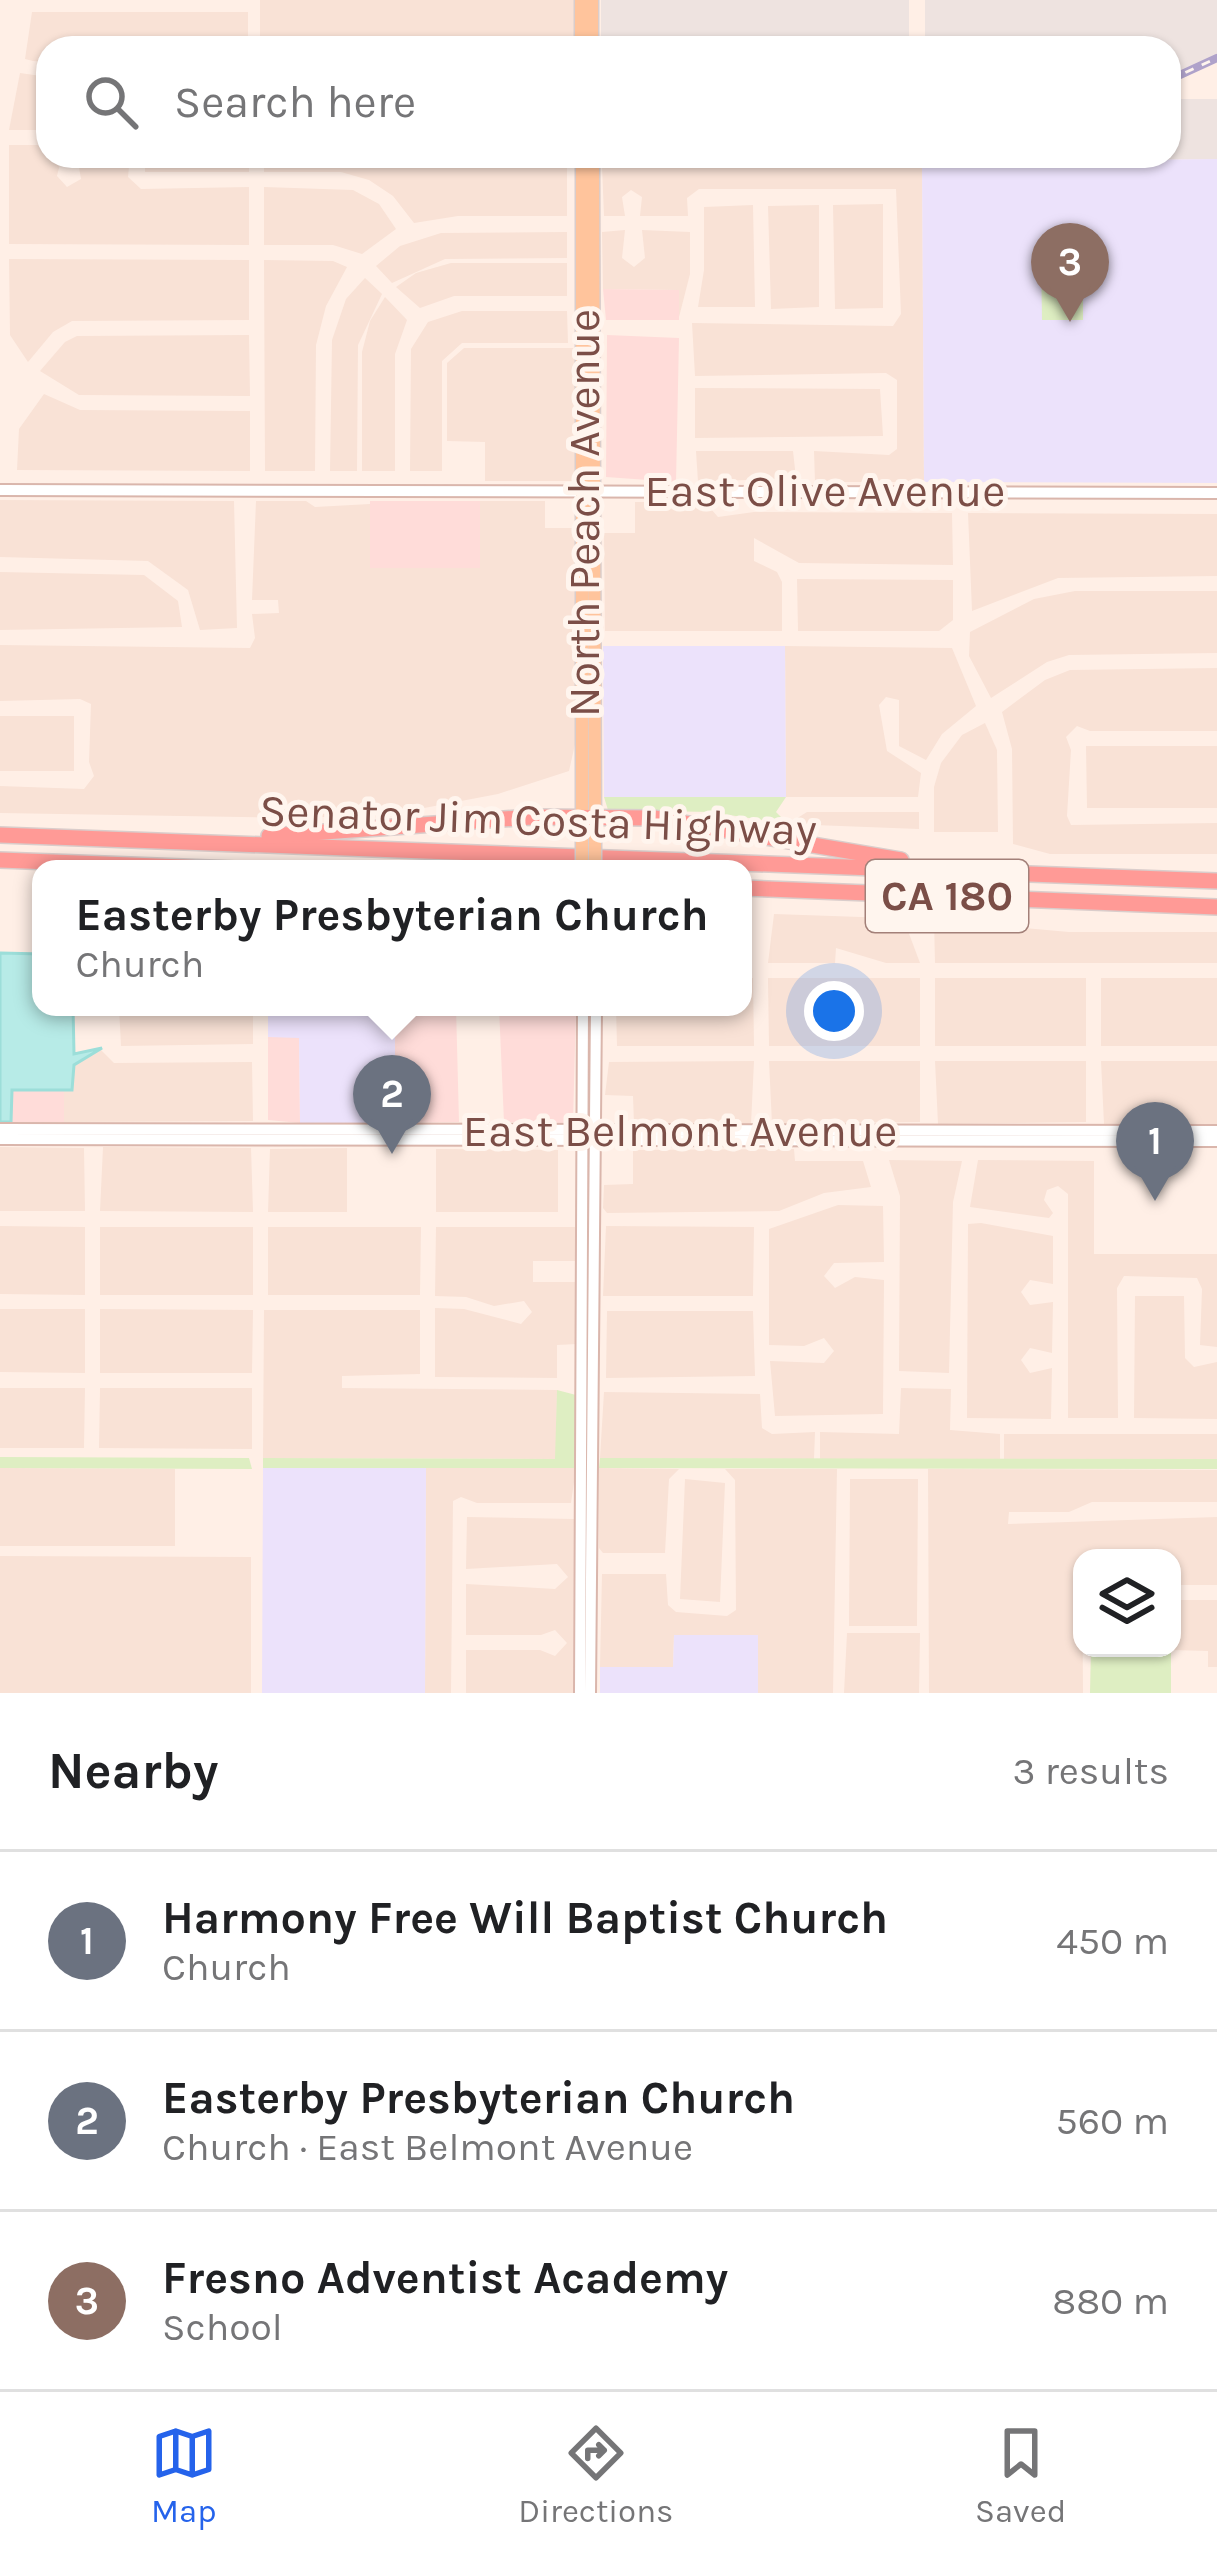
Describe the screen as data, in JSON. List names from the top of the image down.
{
  "streets": {
    "highway": ["Senator Jim Costa Highway", "CA 180"],
    "main road": ["East Olive Avenue", "North Peach Avenue", "East Belmont Avenue"]
  },
  "crossings": [
    ["East Olive Avenue", "North Peach Avenue"]
  ],
  "page": {
    "search": "Search here",
    "pins": ["3", "2", "1"],
    "popup": ["Easterby Presbyterian Church", "Church"],
    "heading": ["Nearby", "3 results"],
    "list": [
      {
        "mark": "1",
        "name": "Harmony Free Will Baptist Church",
        "note": "Church",
        "value": "450 m"
      },
      {
        "mark": "2",
        "name": "Easterby Presbyterian Church",
        "note": "Church · East Belmont Avenue",
        "value": "560 m"
      },
      {
        "mark": "3",
        "name": "Fresno Adventist Academy",
        "note": "School",
        "value": "880 m"
      }
    ],
    "nav": ["Map", "Directions", "Saved"]
  }
}
